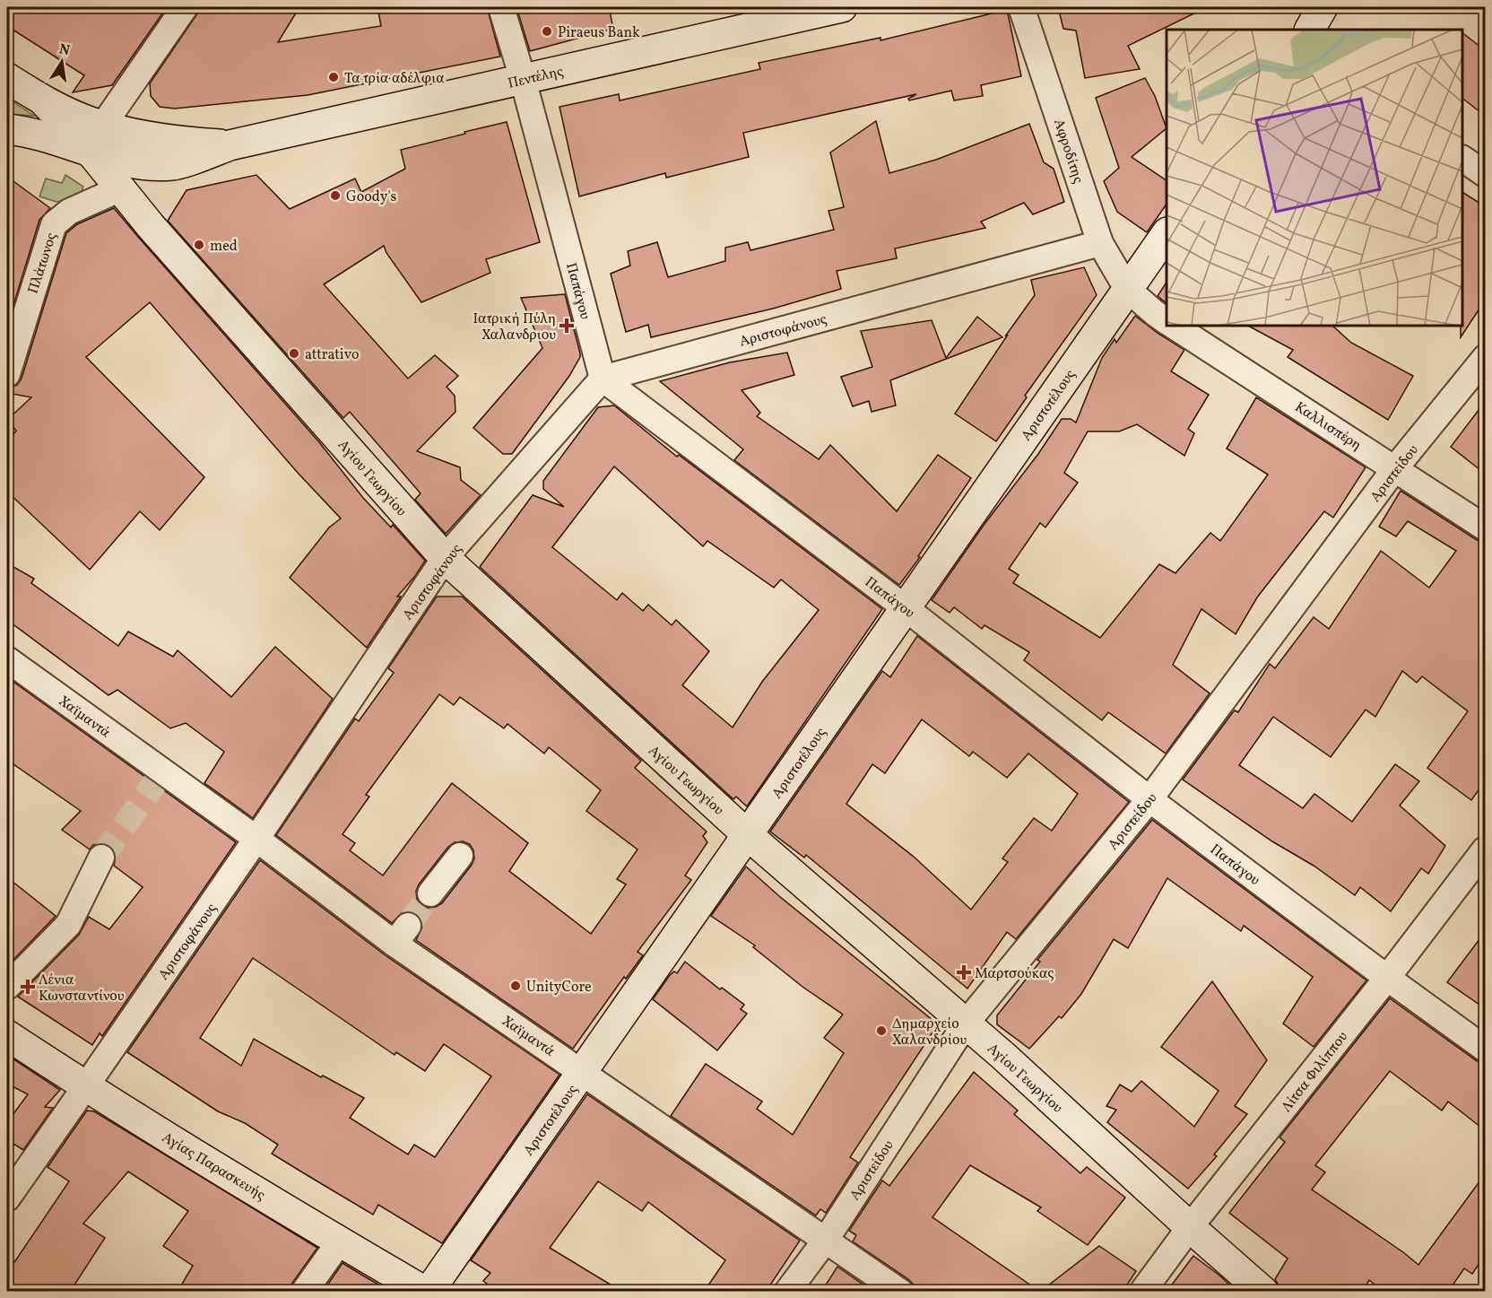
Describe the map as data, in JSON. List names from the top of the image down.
{
  "streets": {
    "street": [
      "Πεντέλης",
      "Αφροδίτης",
      "Πλάτωνος",
      "Παπάγου",
      "Αριστοφάνους",
      "Αριστοτέλους",
      "Καλλισπέρη",
      "Αριστείδου",
      "Αγίου Γεωργίου",
      "Χαϊμαντά",
      "Λίτσα Φιλίππου",
      "Αγίας Παρασκευής"
    ]
  },
  "crossings": [
    ["Πεντέλης", "Παπάγου"],
    ["Αφροδίτης", "Αριστοφάνους"],
    ["Αφροδίτης", "Αριστοτέλους"],
    ["Πλάτωνος", "Αγίου Γεωργίου"],
    ["Παπάγου", "Αριστοφάνους"],
    ["Παπάγου", "Αριστοτέλους"],
    ["Παπάγου", "Αριστείδου"],
    ["Παπάγου", "Λίτσα Φιλίππου"],
    ["Αριστοφάνους", "Αγίου Γεωργίου"],
    ["Αριστοφάνους", "Χαϊμαντά"],
    ["Αριστοφάνους", "Αγίας Παρασκευής"],
    ["Αριστοτέλους", "Αγίου Γεωργίου"],
    ["Αριστοτέλους", "Χαϊμαντά"],
    ["Αριστοτέλους", "Αγίας Παρασκευής"],
    ["Καλλισπέρη", "Αριστείδου"],
    ["Αριστείδου", "Αγίου Γεωργίου"],
    ["Αριστείδου", "Χαϊμαντά"],
    ["Αγίου Γεωργίου", "Λίτσα Φιλίππου"]
  ],
  "places": {
    "other": [
      "Piraeus Bank",
      "Τα τρία αδέλφια",
      "Goody's",
      "med",
      "attrativo",
      "UnityCore",
      "Δημαρχείο Χαλανδρίου"
    ],
    "health": ["Ιατρική Πύλη Χαλανδριου", "Μαρτσούκας", "Λένια Κωνσταντίνου"]
  },
  "north": "top"
}
